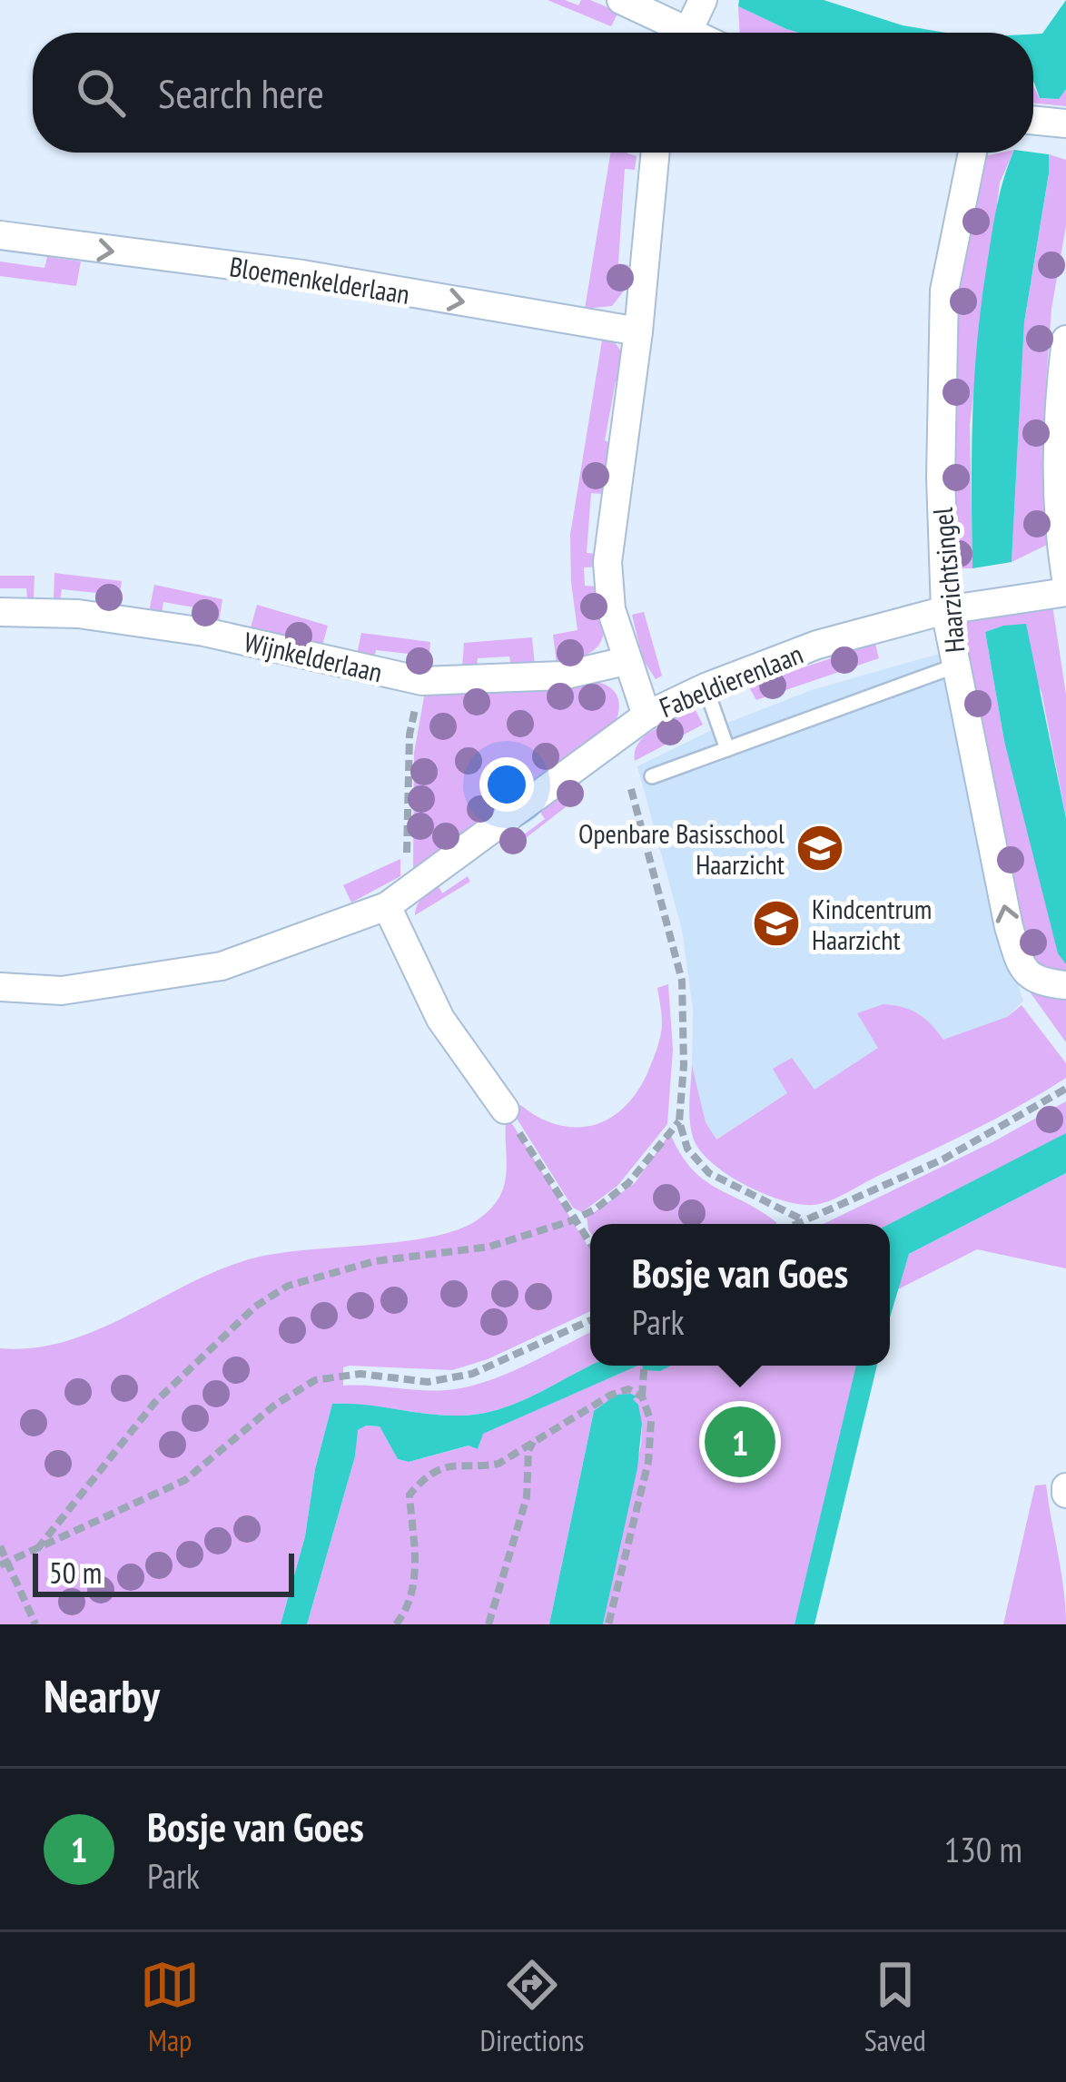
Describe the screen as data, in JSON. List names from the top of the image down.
{
  "streets": {
    "street": [
      "Bloemenkelderlaan",
      "Haarzichtsingel",
      "Wijnkelderlaan",
      "Fabeldierenlaan"
    ]
  },
  "crossings": [
    ["Haarzichtsingel", "Fabeldierenlaan"]
  ],
  "one_way": ["Bloemenkelderlaan", "Haarzichtsingel"],
  "places": {
    "school or university": ["Openbare Basisschool Haarzicht", "Kindcentrum Haarzicht"]
  },
  "scale_bar": "50 m",
  "page": {
    "search": "Search here",
    "popup": ["Bosje van Goes", "Park"],
    "pins": "1",
    "scale": "50 m",
    "heading": "Nearby",
    "list": [
      {
        "mark": "1",
        "name": "Bosje van Goes",
        "note": "Park",
        "value": "130 m"
      }
    ],
    "nav": ["Map", "Directions", "Saved"]
  }
}
